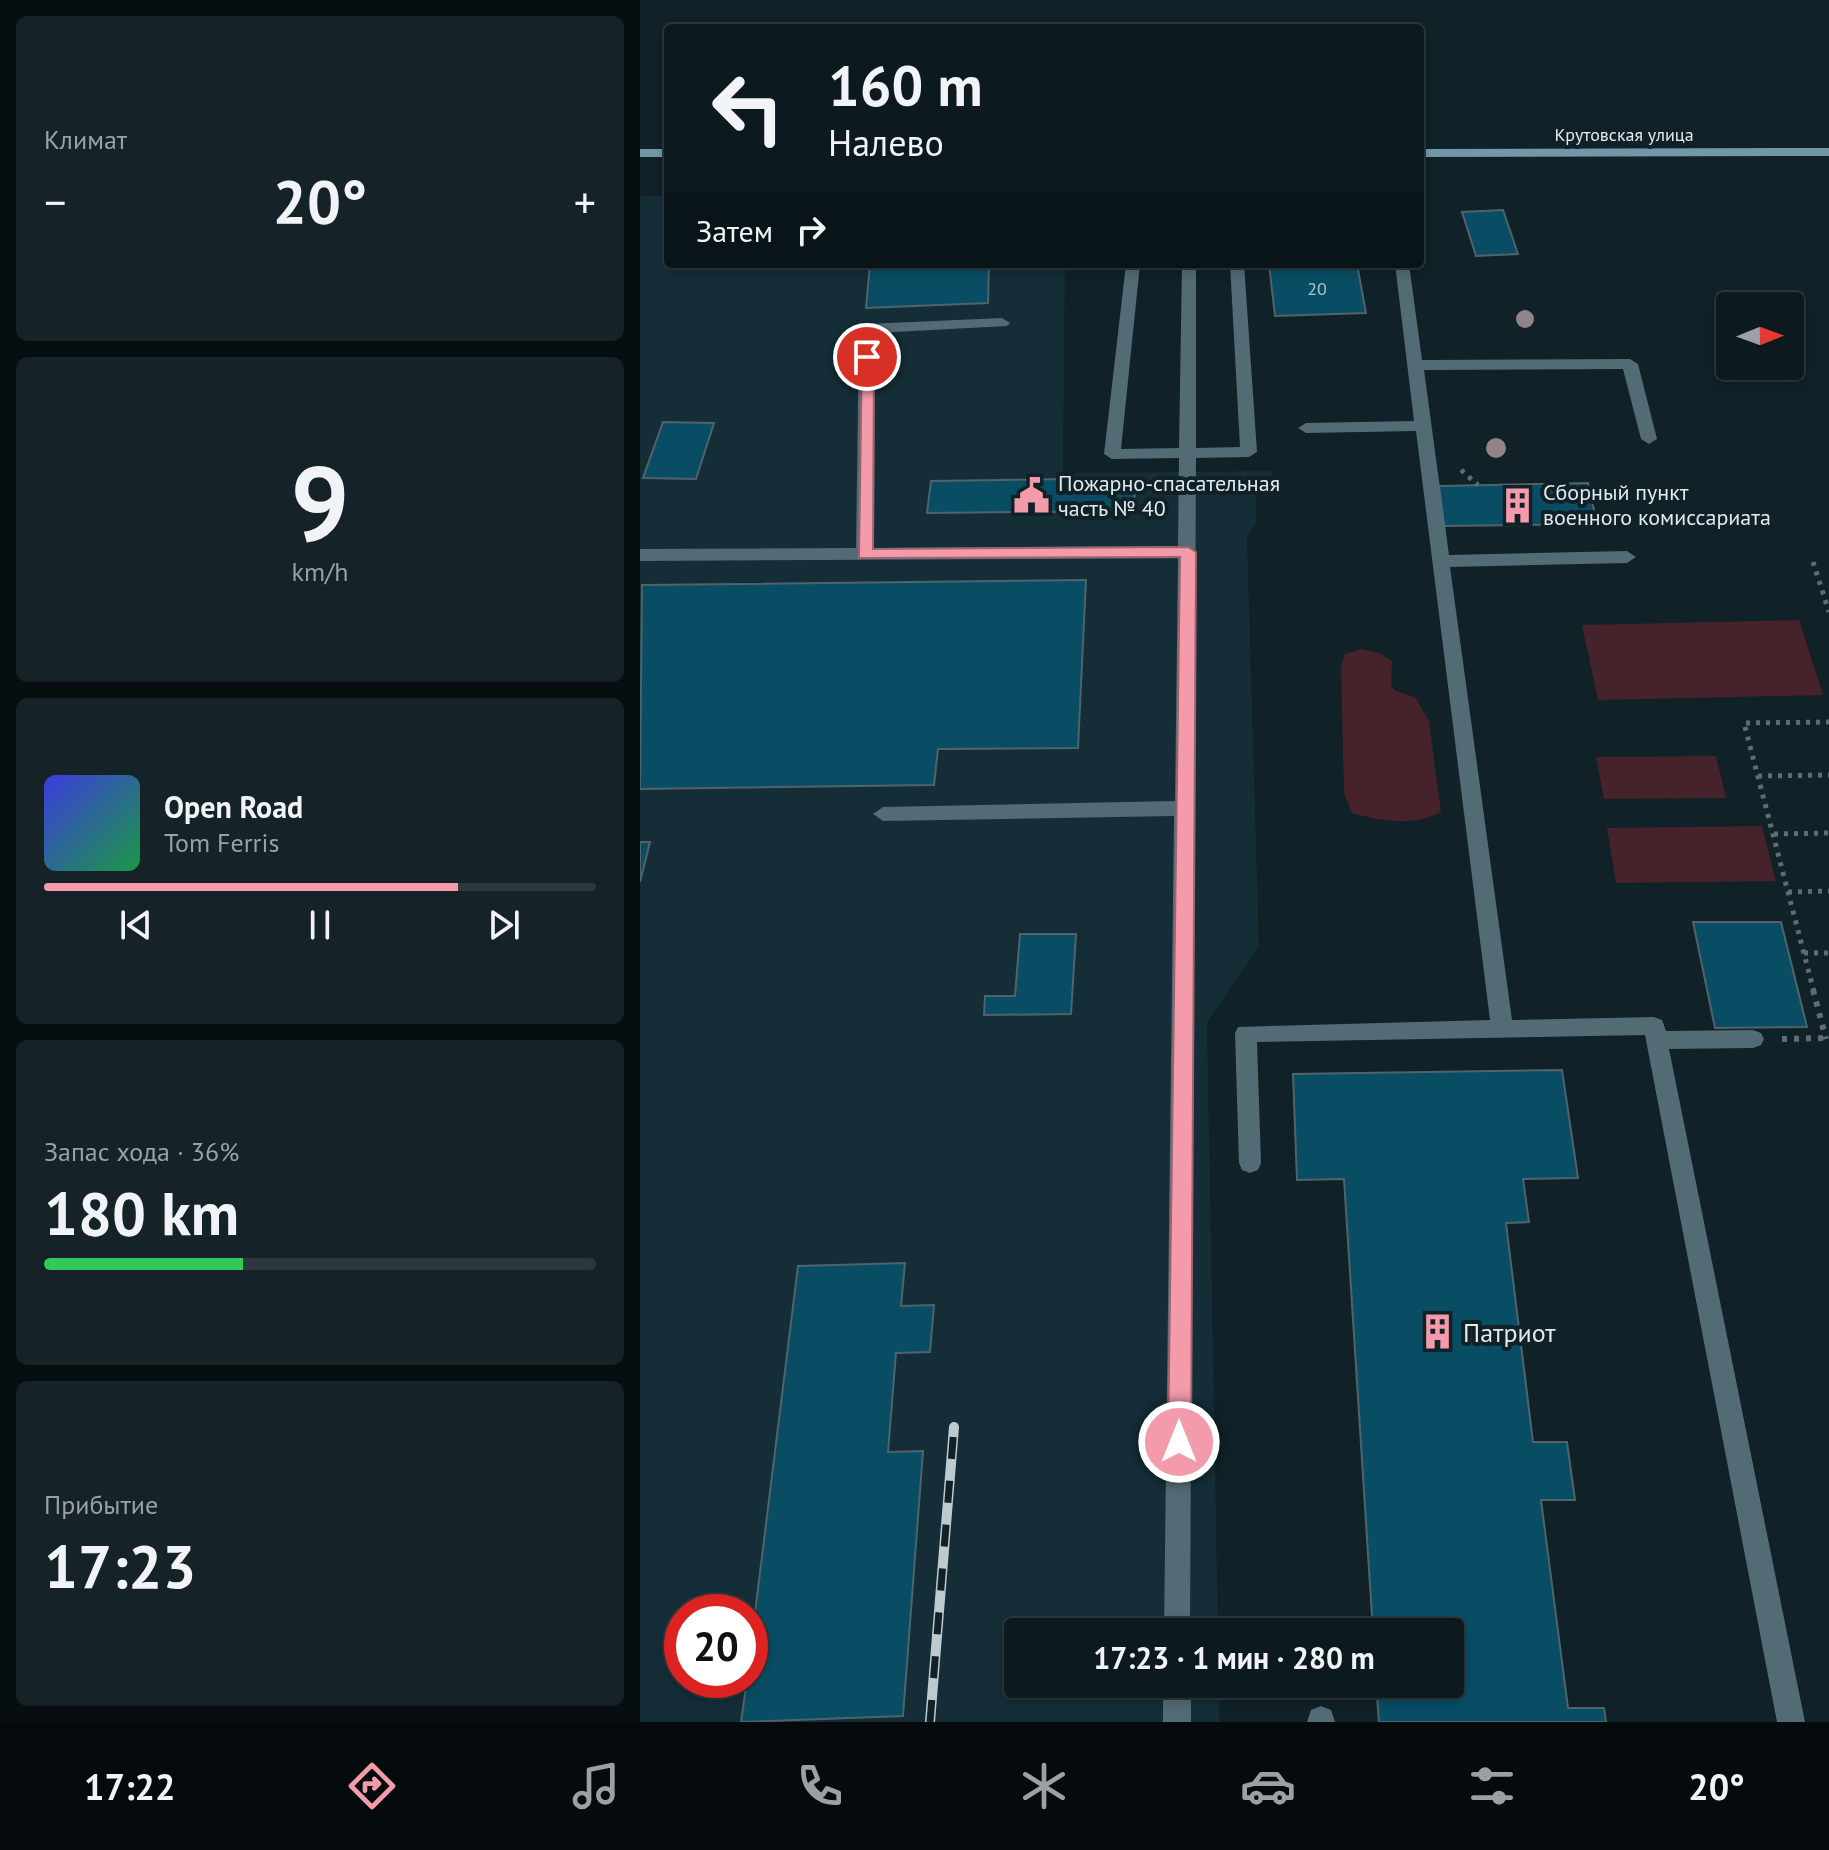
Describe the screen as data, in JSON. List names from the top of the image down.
{
  "streets": {
    "street": ["Крутовская улица"]
  },
  "places": {
    "public building": ["Пожарно-спасательная часть № 40"],
    "building": ["Сборный пункт военного комиссариата", "Патриот"]
  },
  "house_numbers": ["20"],
  "north": "right",
  "page": {
    "tile": [
      "Климат",
      ["9", "km/h"],
      ["Запас хода · 36%", "180 km"],
      ["Прибытие", "17:23"]
    ],
    "turn": ["160 m", "Налево"],
    "heat": ["−", "20°", "+"],
    "then": "Затем",
    "song": ["Open Road", "Tom Ferris"],
    "limit": "20",
    "trip": "17:23 · 1 мин · 280 m",
    "tabs": ["17:22", "20°"]
  }
}
